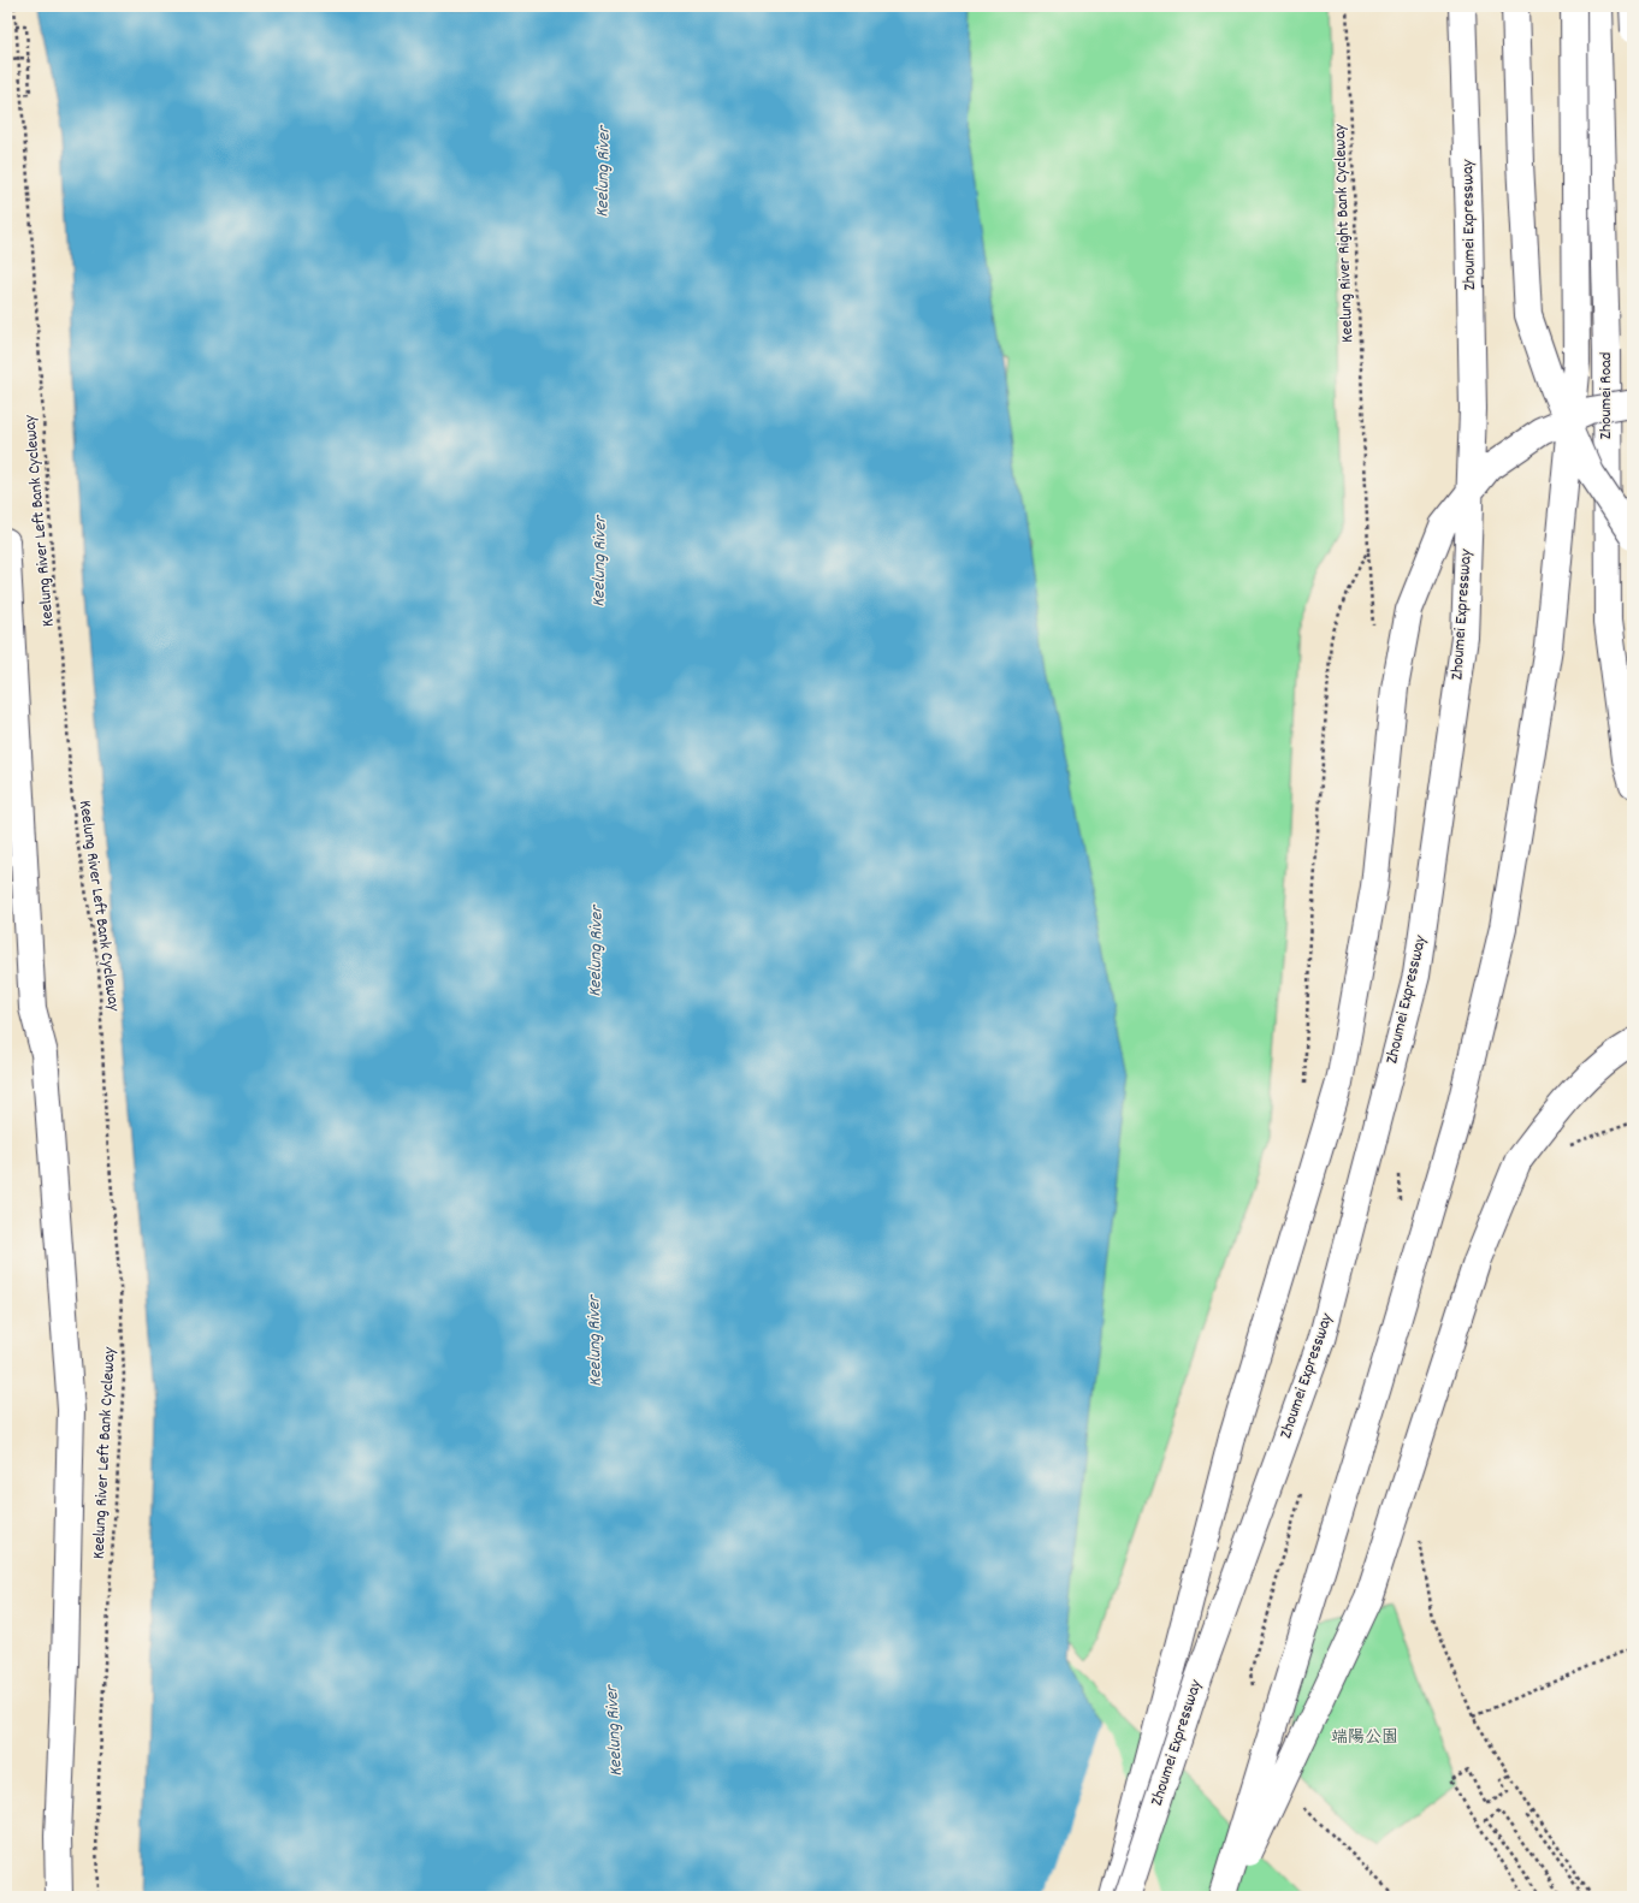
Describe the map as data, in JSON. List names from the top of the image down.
{
  "streets": {
    "main road": ["Zhoumei Expressway", "Zhoumei Road"],
    "path": ["Keelung River Right Bank Cycleway", "Keelung River Left Bank Cycleway"]
  },
  "water": ["Keelung River"],
  "parks": ["端陽公園"]
}
